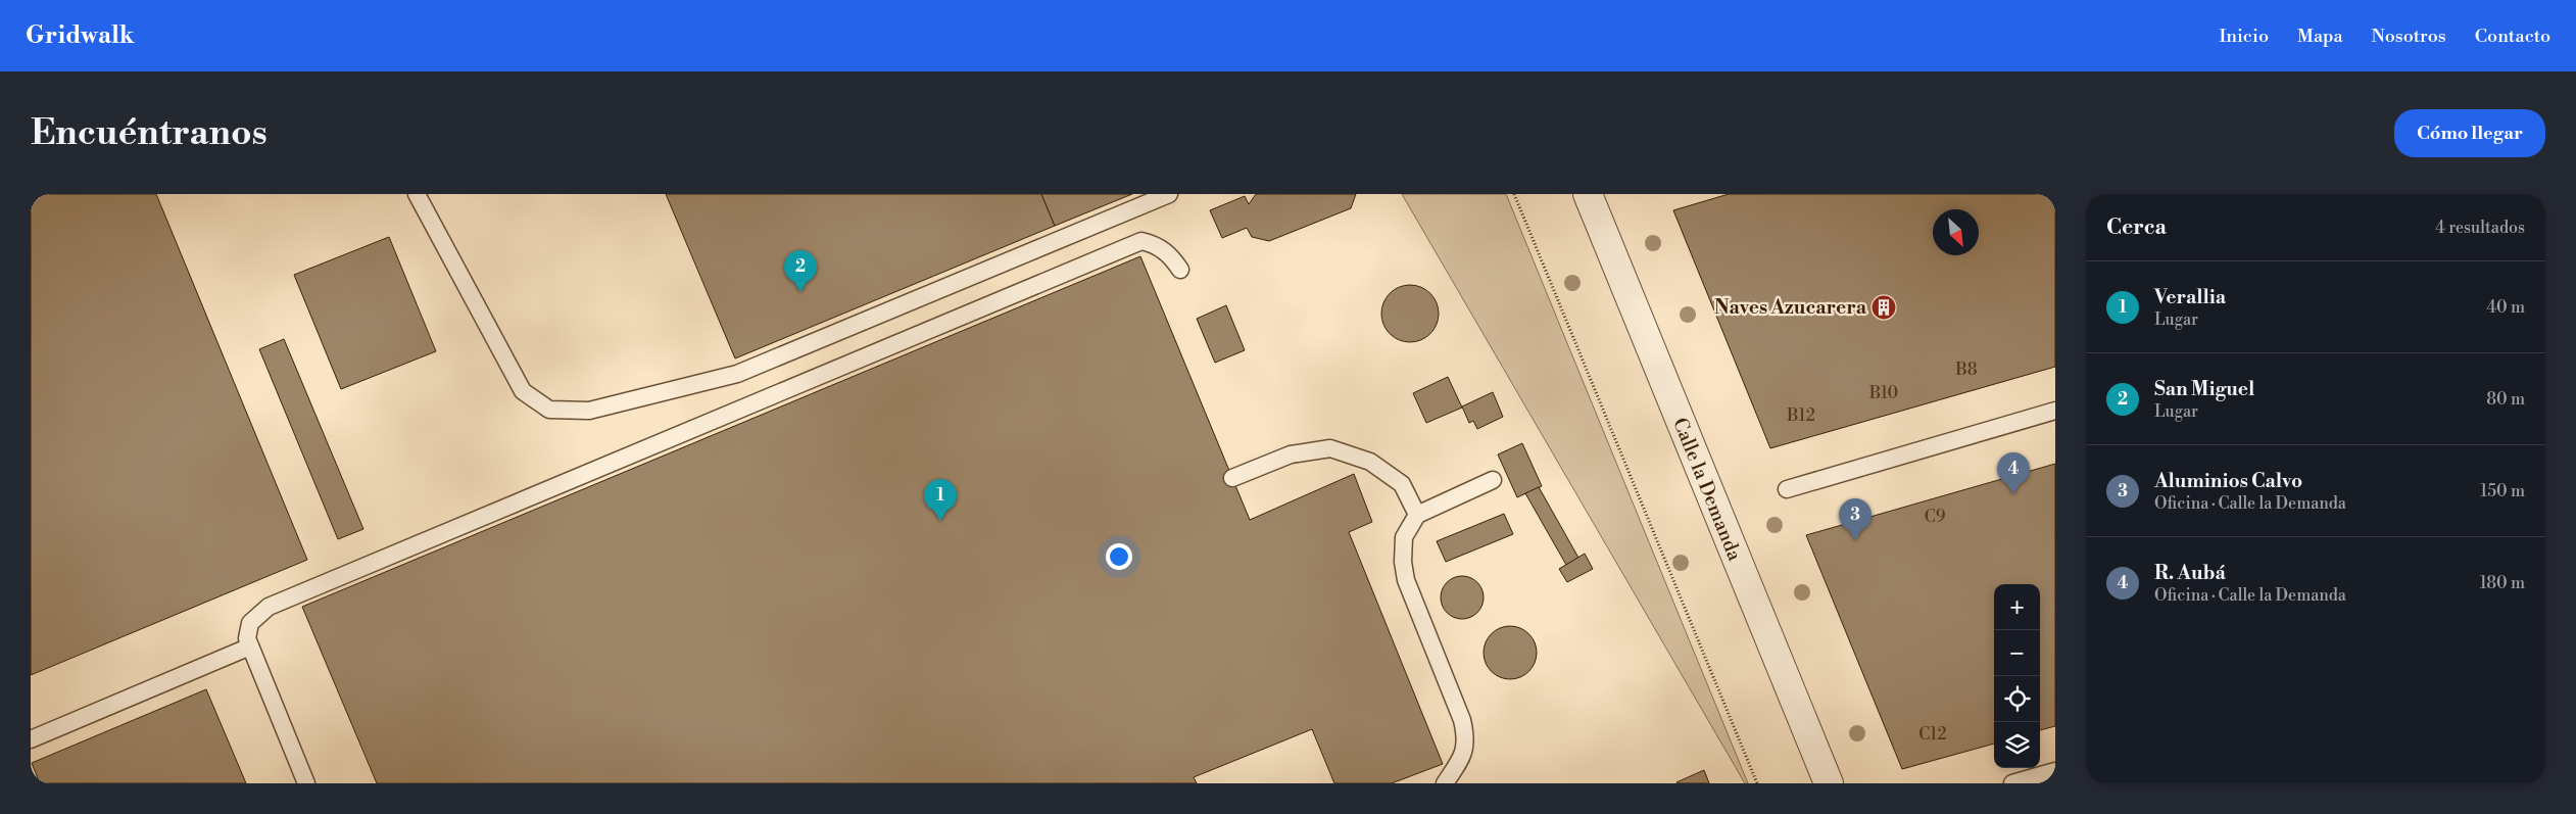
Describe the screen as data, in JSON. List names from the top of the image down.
{
  "streets": {
    "street": ["Calle la Demanda"]
  },
  "places": {
    "building": ["Naves Azucarera"]
  },
  "house_numbers": [
    "B8",
    "B10",
    "B12",
    "C9",
    "C12"
  ],
  "north": "bottom right",
  "page": {
    "header": "Gridwalk",
    "nav": [
      "Inicio",
      "Mapa",
      "Nosotros",
      "Contacto"
    ],
    "buttons": "Cómo llegar",
    "title": "Encuéntranos",
    "heading": ["Cerca", "4 resultados"],
    "pins": [
      "2",
      "4",
      "1",
      "3"
    ],
    "list": [
      {
        "mark": "1",
        "name": "Verallia",
        "note": "Lugar",
        "value": "40 m"
      },
      {
        "mark": "2",
        "name": "San Miguel",
        "note": "Lugar",
        "value": "80 m"
      },
      {
        "mark": "3",
        "name": "Aluminios Calvo",
        "note": "Oficina · Calle la Demanda",
        "value": "150 m"
      },
      {
        "mark": "4",
        "name": "R. Aubá",
        "note": "Oficina · Calle la Demanda",
        "value": "180 m"
      }
    ],
    "map_buttons": ["+", "−"]
  }
}
